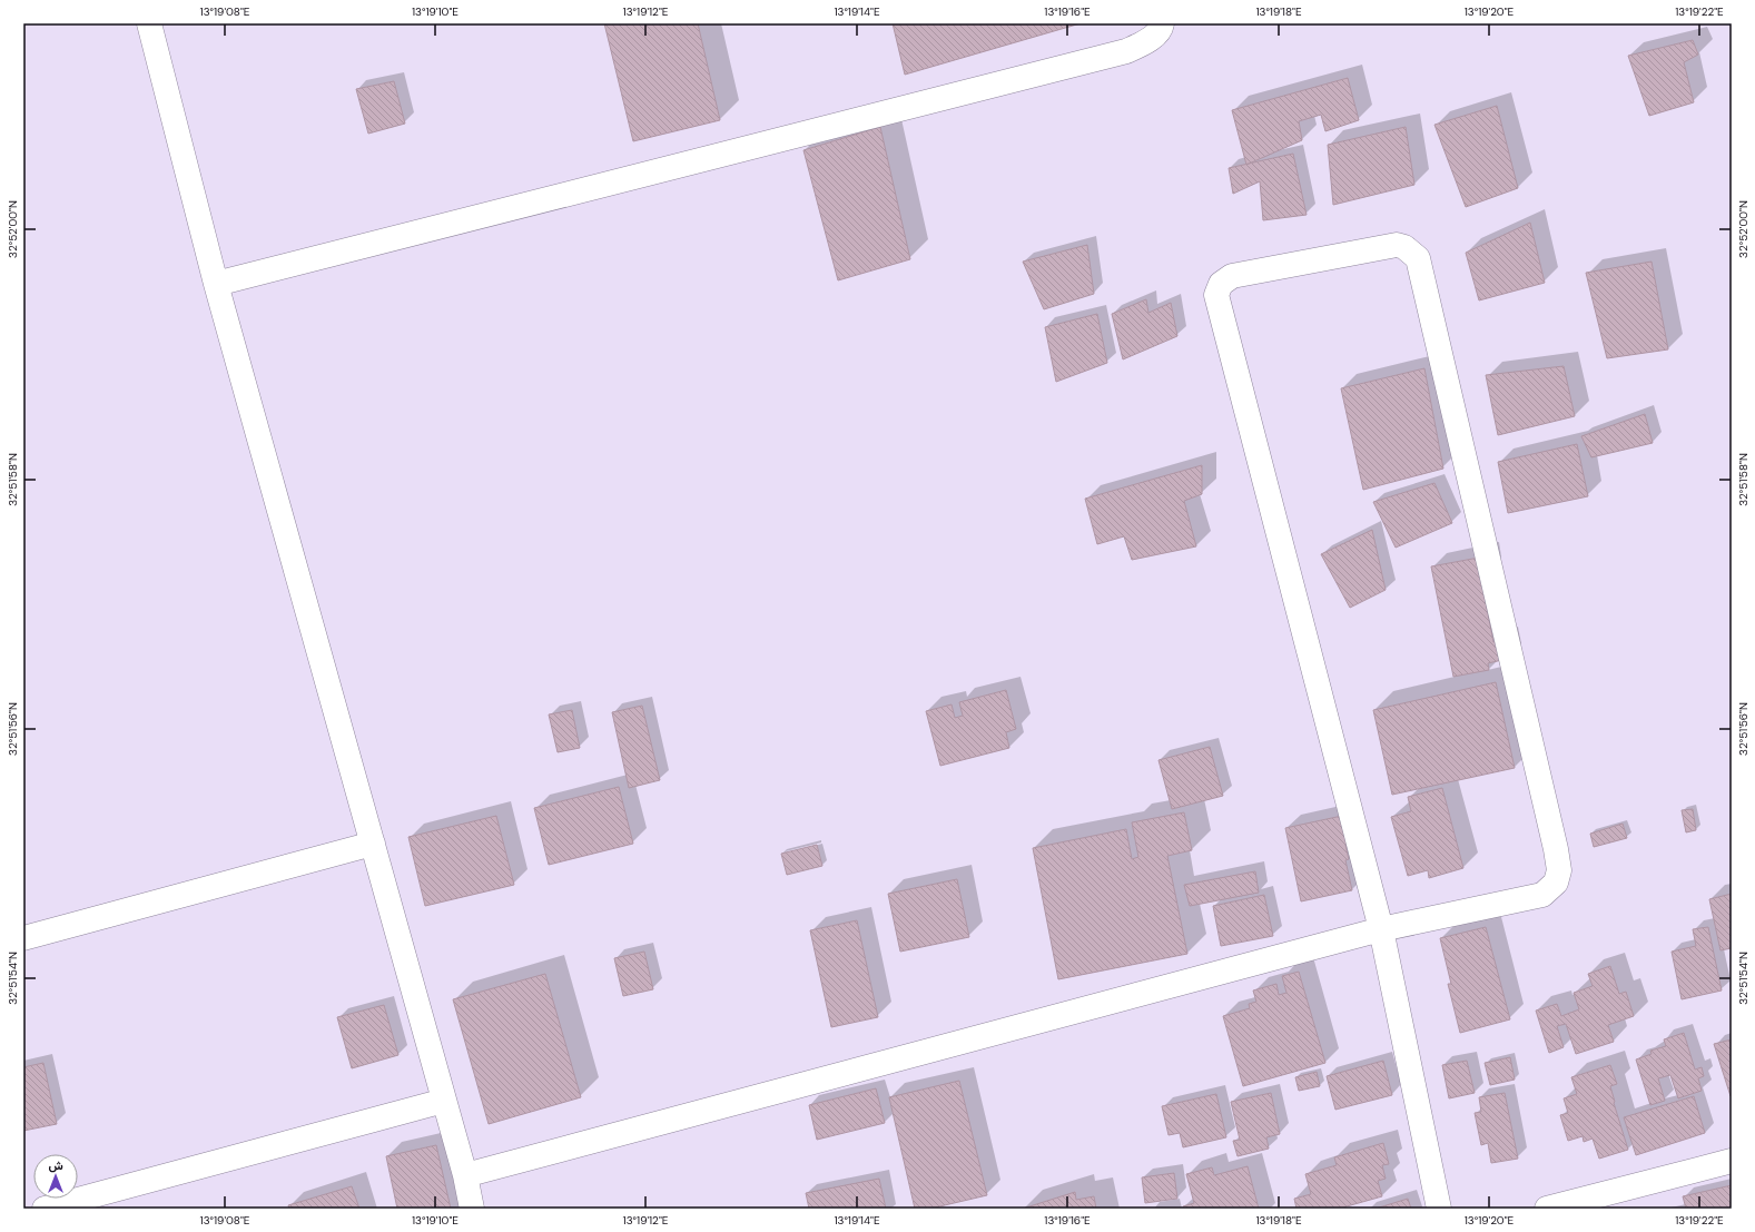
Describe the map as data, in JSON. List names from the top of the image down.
{
  "north": "top",
  "coordinates": [
    "13°19'08\"E",
    "13°19'10\"E",
    "13°19'12\"E",
    "13°19'14\"E",
    "13°19'16\"E",
    "13°19'18\"E",
    "13°19'20\"E",
    "13°19'22\"E",
    "32°52'00\"N",
    "32°51'58\"N",
    "32°51'56\"N",
    "32°51'54\"N"
  ]
}
